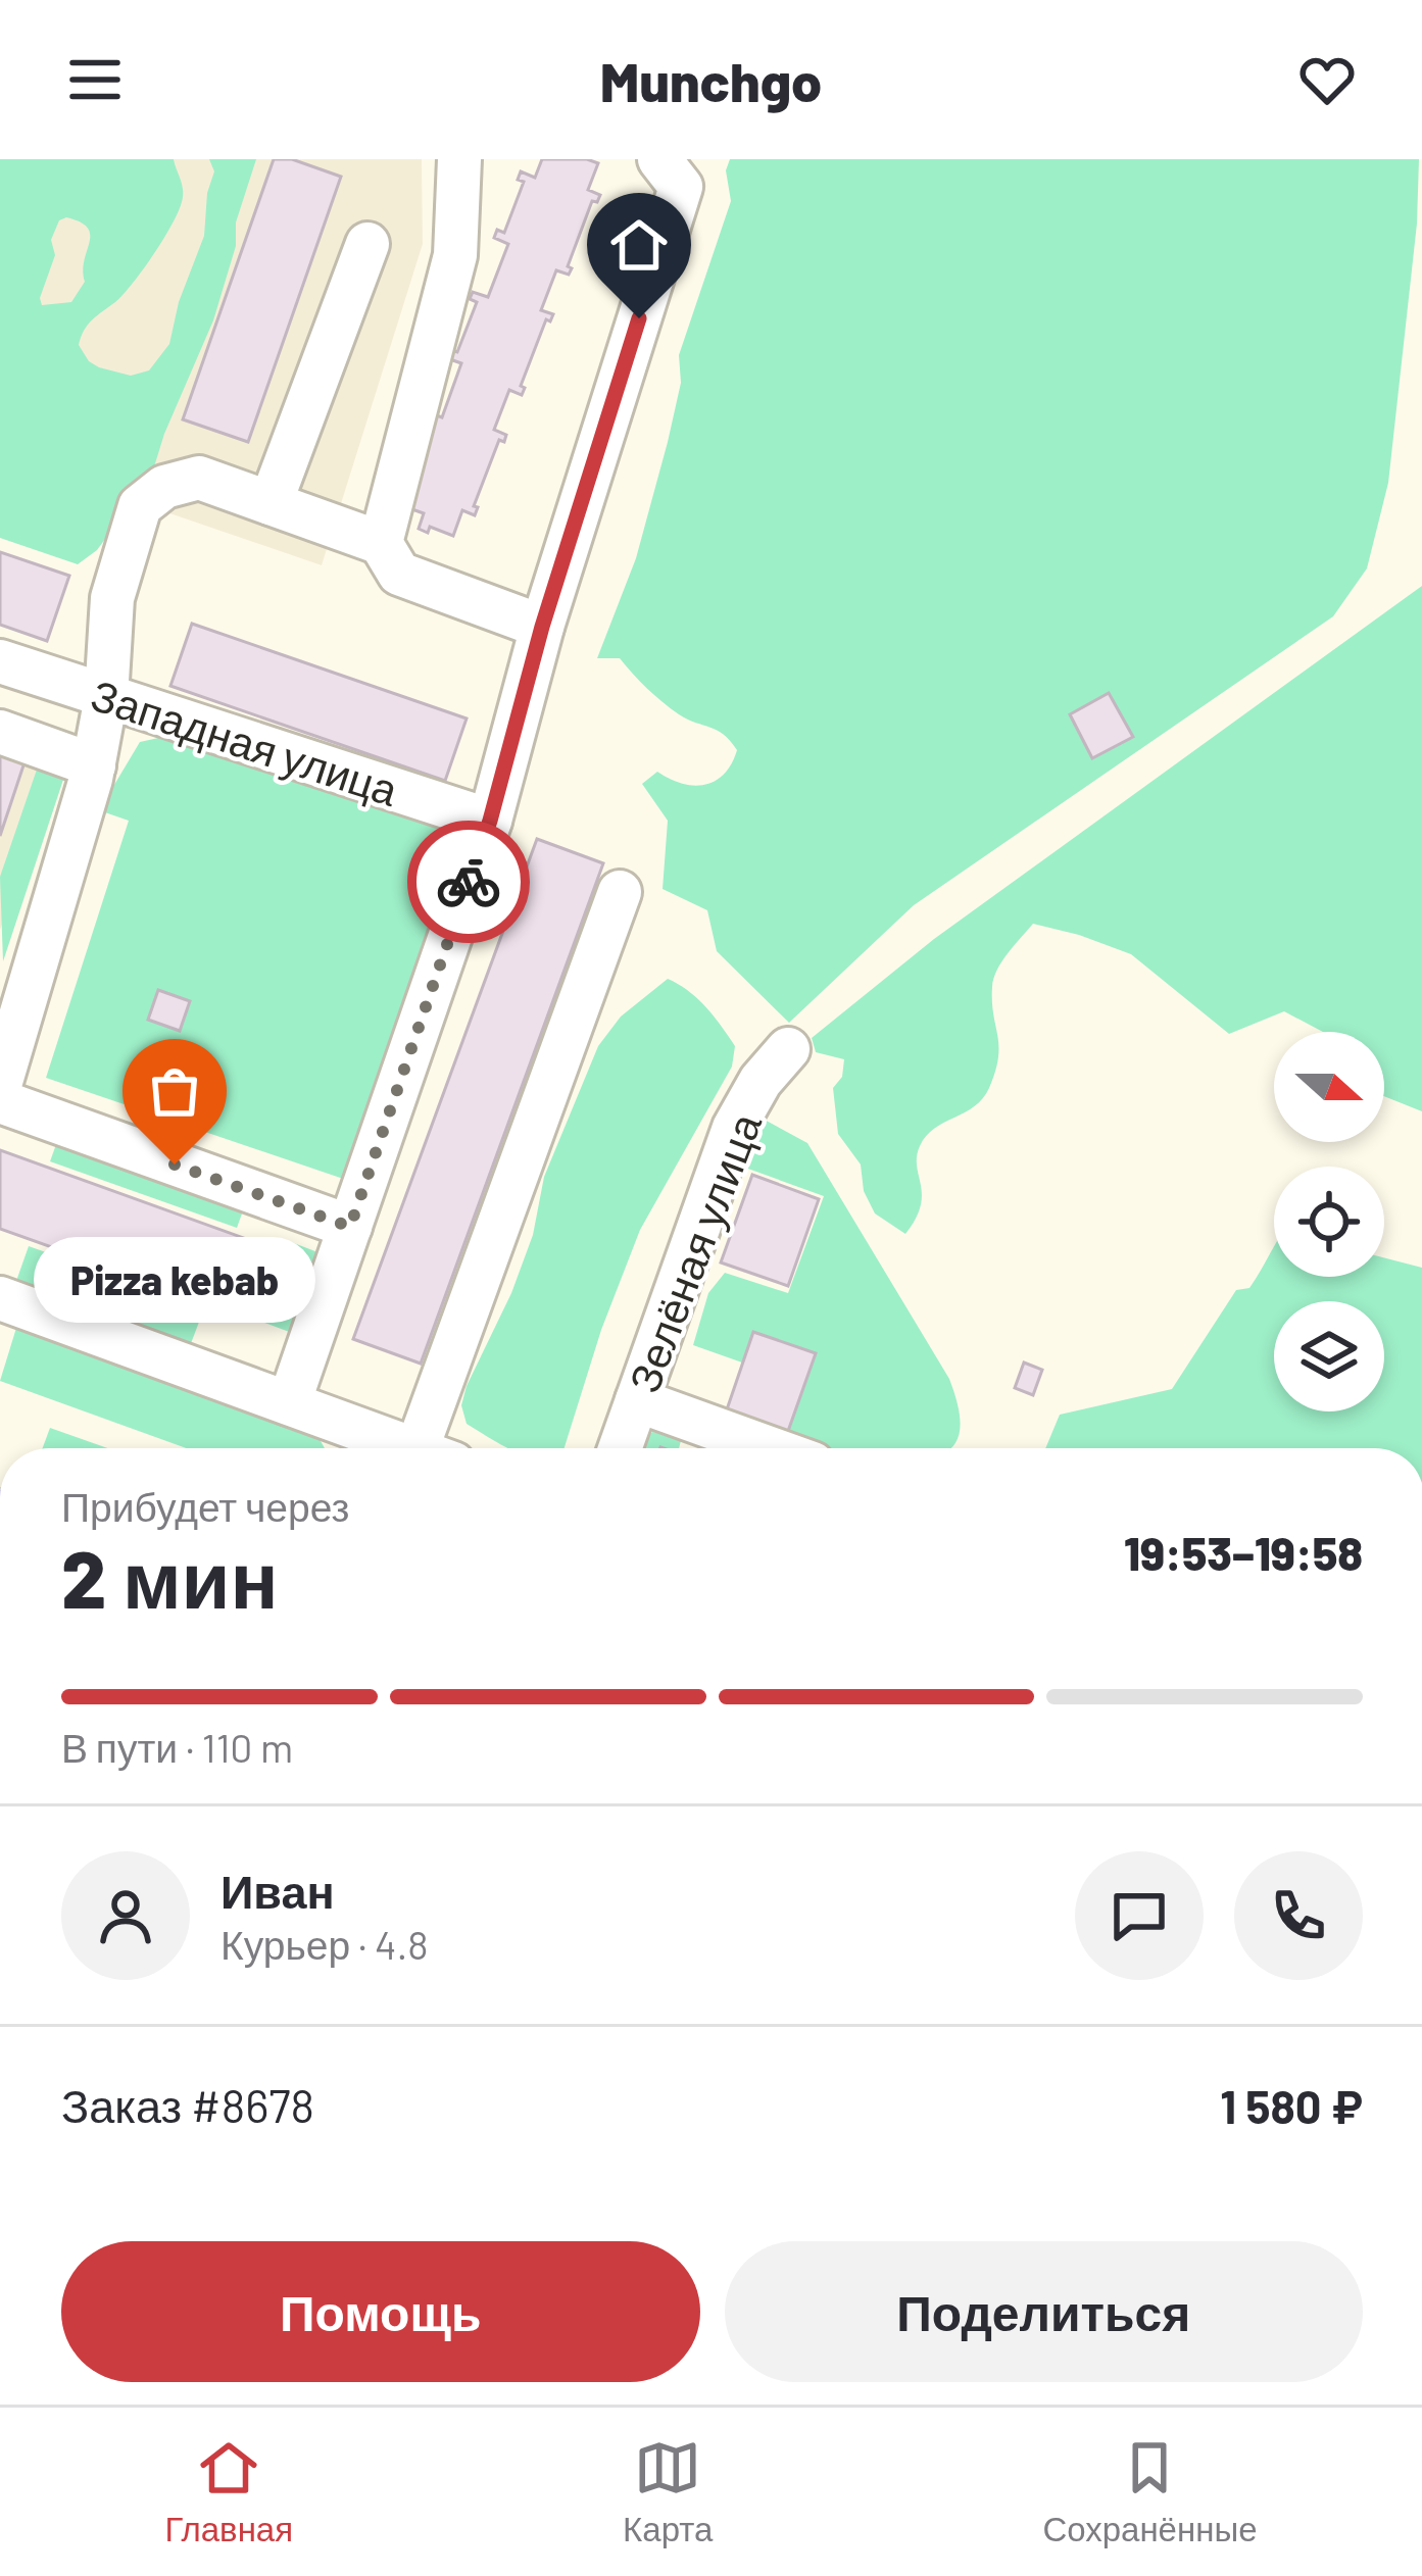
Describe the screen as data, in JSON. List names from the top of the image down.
{
  "streets": {
    "street": ["Западная улица", "Зелёная улица"]
  },
  "places": ["Pizza kebab"],
  "north": "right",
  "page": {
    "header": "Munchgo",
    "bubble": "Pizza kebab",
    "heading": ["2 мин", "Прибудет через", "19:53–19:58"],
    "panel": [
      "Иван",
      "Курьер · 4.8",
      "Заказ #8678",
      "1 580 ₽"
    ],
    "bar": "В пути · 110 m",
    "buttons": ["Помощь", "Поделиться"],
    "tabs": ["Главная", "Карта", "Сохранённые"]
  }
}
